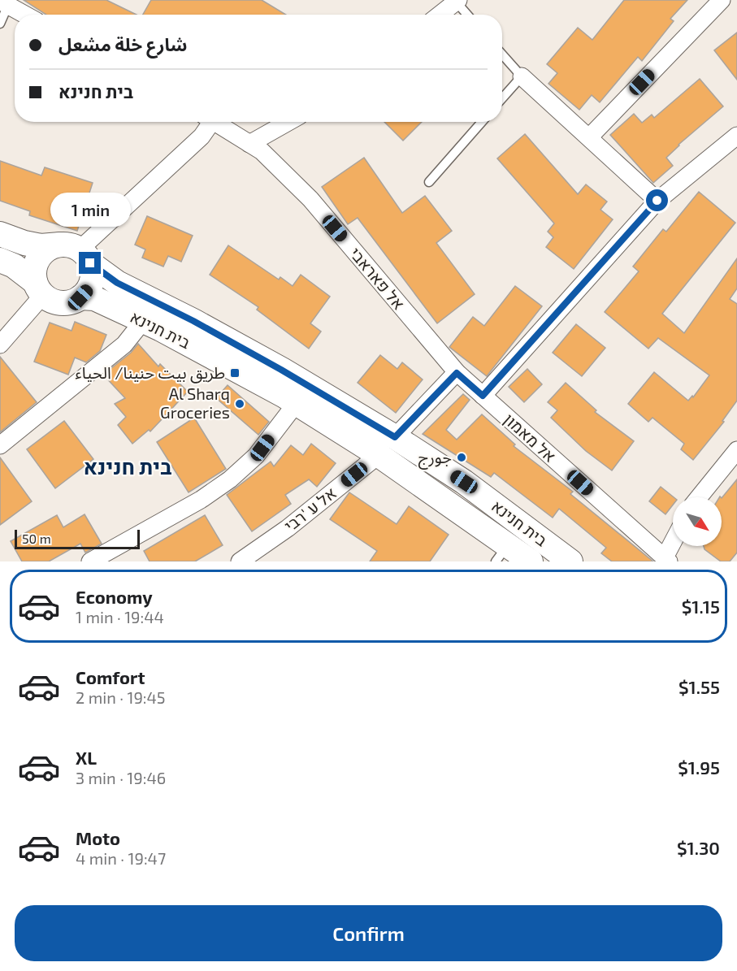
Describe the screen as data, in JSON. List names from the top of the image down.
{
  "streets": {
    "street": [
      "אל פאראבי",
      "בית חנינא",
      "אל מאמון",
      "אל ע 'רבי"
    ]
  },
  "crossings": [
    ["אל פאראבי", "אל מאמון"],
    ["בית חנינא", "אל ע 'רבי"]
  ],
  "districts": ["בית חנינא"],
  "places": {
    "transit": ["طريق بيت حنينا/ الحياء"],
    "other": ["Al Sharq Groceries", "جورج"]
  },
  "scale_bar": "50 m",
  "north": "bottom right",
  "page": {
    "banner": ["شارع خلة مشعل", "בית חנינא"],
    "bubble": "1 min",
    "scale": "50 m",
    "list": [
      {
        "name": "Economy",
        "note": "1 min · 19:44",
        "value": "$1.15"
      },
      {
        "name": "Comfort",
        "note": "2 min · 19:45",
        "value": "$1.55"
      },
      {
        "name": "XL",
        "note": "3 min · 19:46",
        "value": "$1.95"
      },
      {
        "name": "Moto",
        "note": "4 min · 19:47",
        "value": "$1.30"
      }
    ],
    "buttons": "Confirm"
  }
}
